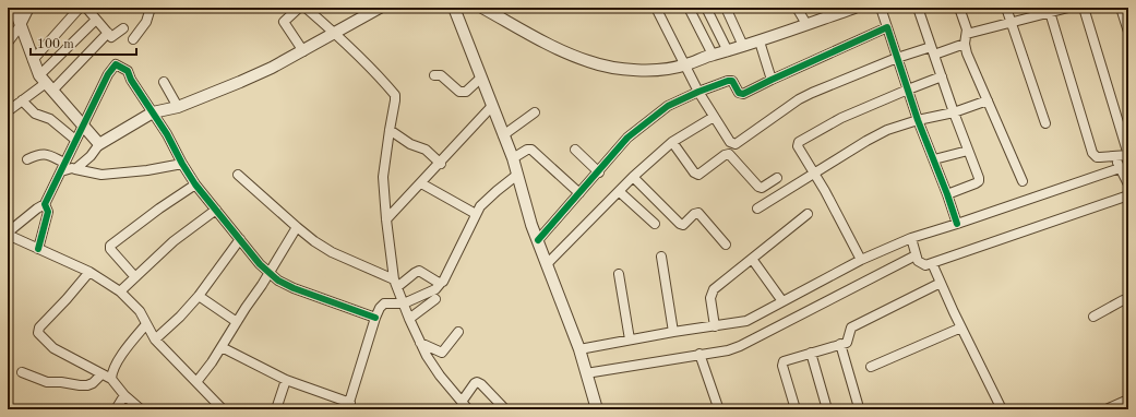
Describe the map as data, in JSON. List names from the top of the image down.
{
  "scale_bar": "100 m"
}
